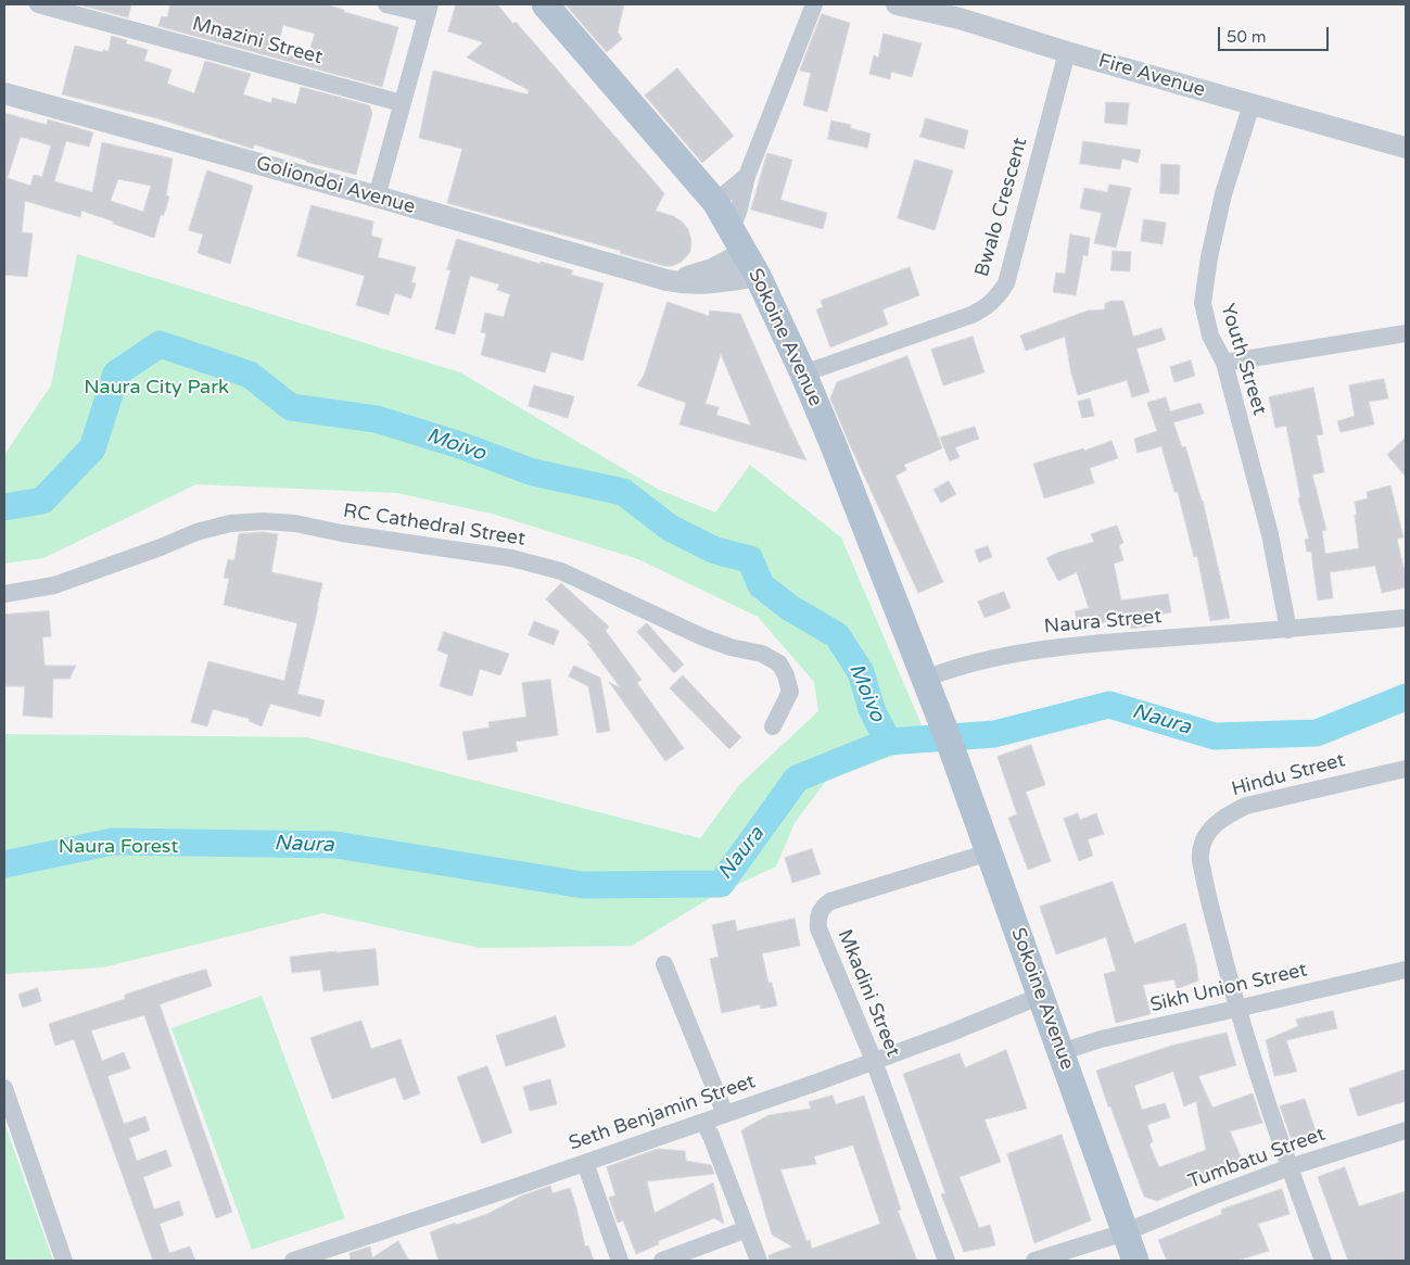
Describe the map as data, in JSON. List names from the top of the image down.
{
  "streets": {
    "main road": ["Sokoine Avenue"],
    "street": [
      "Mnazini Street",
      "Fire Avenue",
      "Goliondoi Avenue",
      "Bwalo Crescent",
      "Youth Street",
      "RC Cathedral Street",
      "Naura Street",
      "Hindu Street",
      "Sikh Union Street",
      "Mkadini Street",
      "Seth Benjamin Street",
      "Tumbatu Street"
    ]
  },
  "crossings": [
    ["Fire Avenue", "Bwalo Crescent"],
    ["Fire Avenue", "Youth Street"],
    ["Goliondoi Avenue", "Sokoine Avenue"],
    ["Bwalo Crescent", "Sokoine Avenue"],
    ["Sokoine Avenue", "Naura Street"],
    ["Sokoine Avenue", "Sikh Union Street"],
    ["Sokoine Avenue", "Mkadini Street"],
    ["Sokoine Avenue", "Seth Benjamin Street"],
    ["Sokoine Avenue", "Tumbatu Street"],
    ["Youth Street", "Naura Street"],
    ["Hindu Street", "Sikh Union Street"],
    ["Hindu Street", "Tumbatu Street"],
    ["Mkadini Street", "Seth Benjamin Street"]
  ],
  "water": ["Moivo", "Naura"],
  "parks": ["Naura City Park", "Naura Forest"],
  "scale_bar": "50 m"
}
